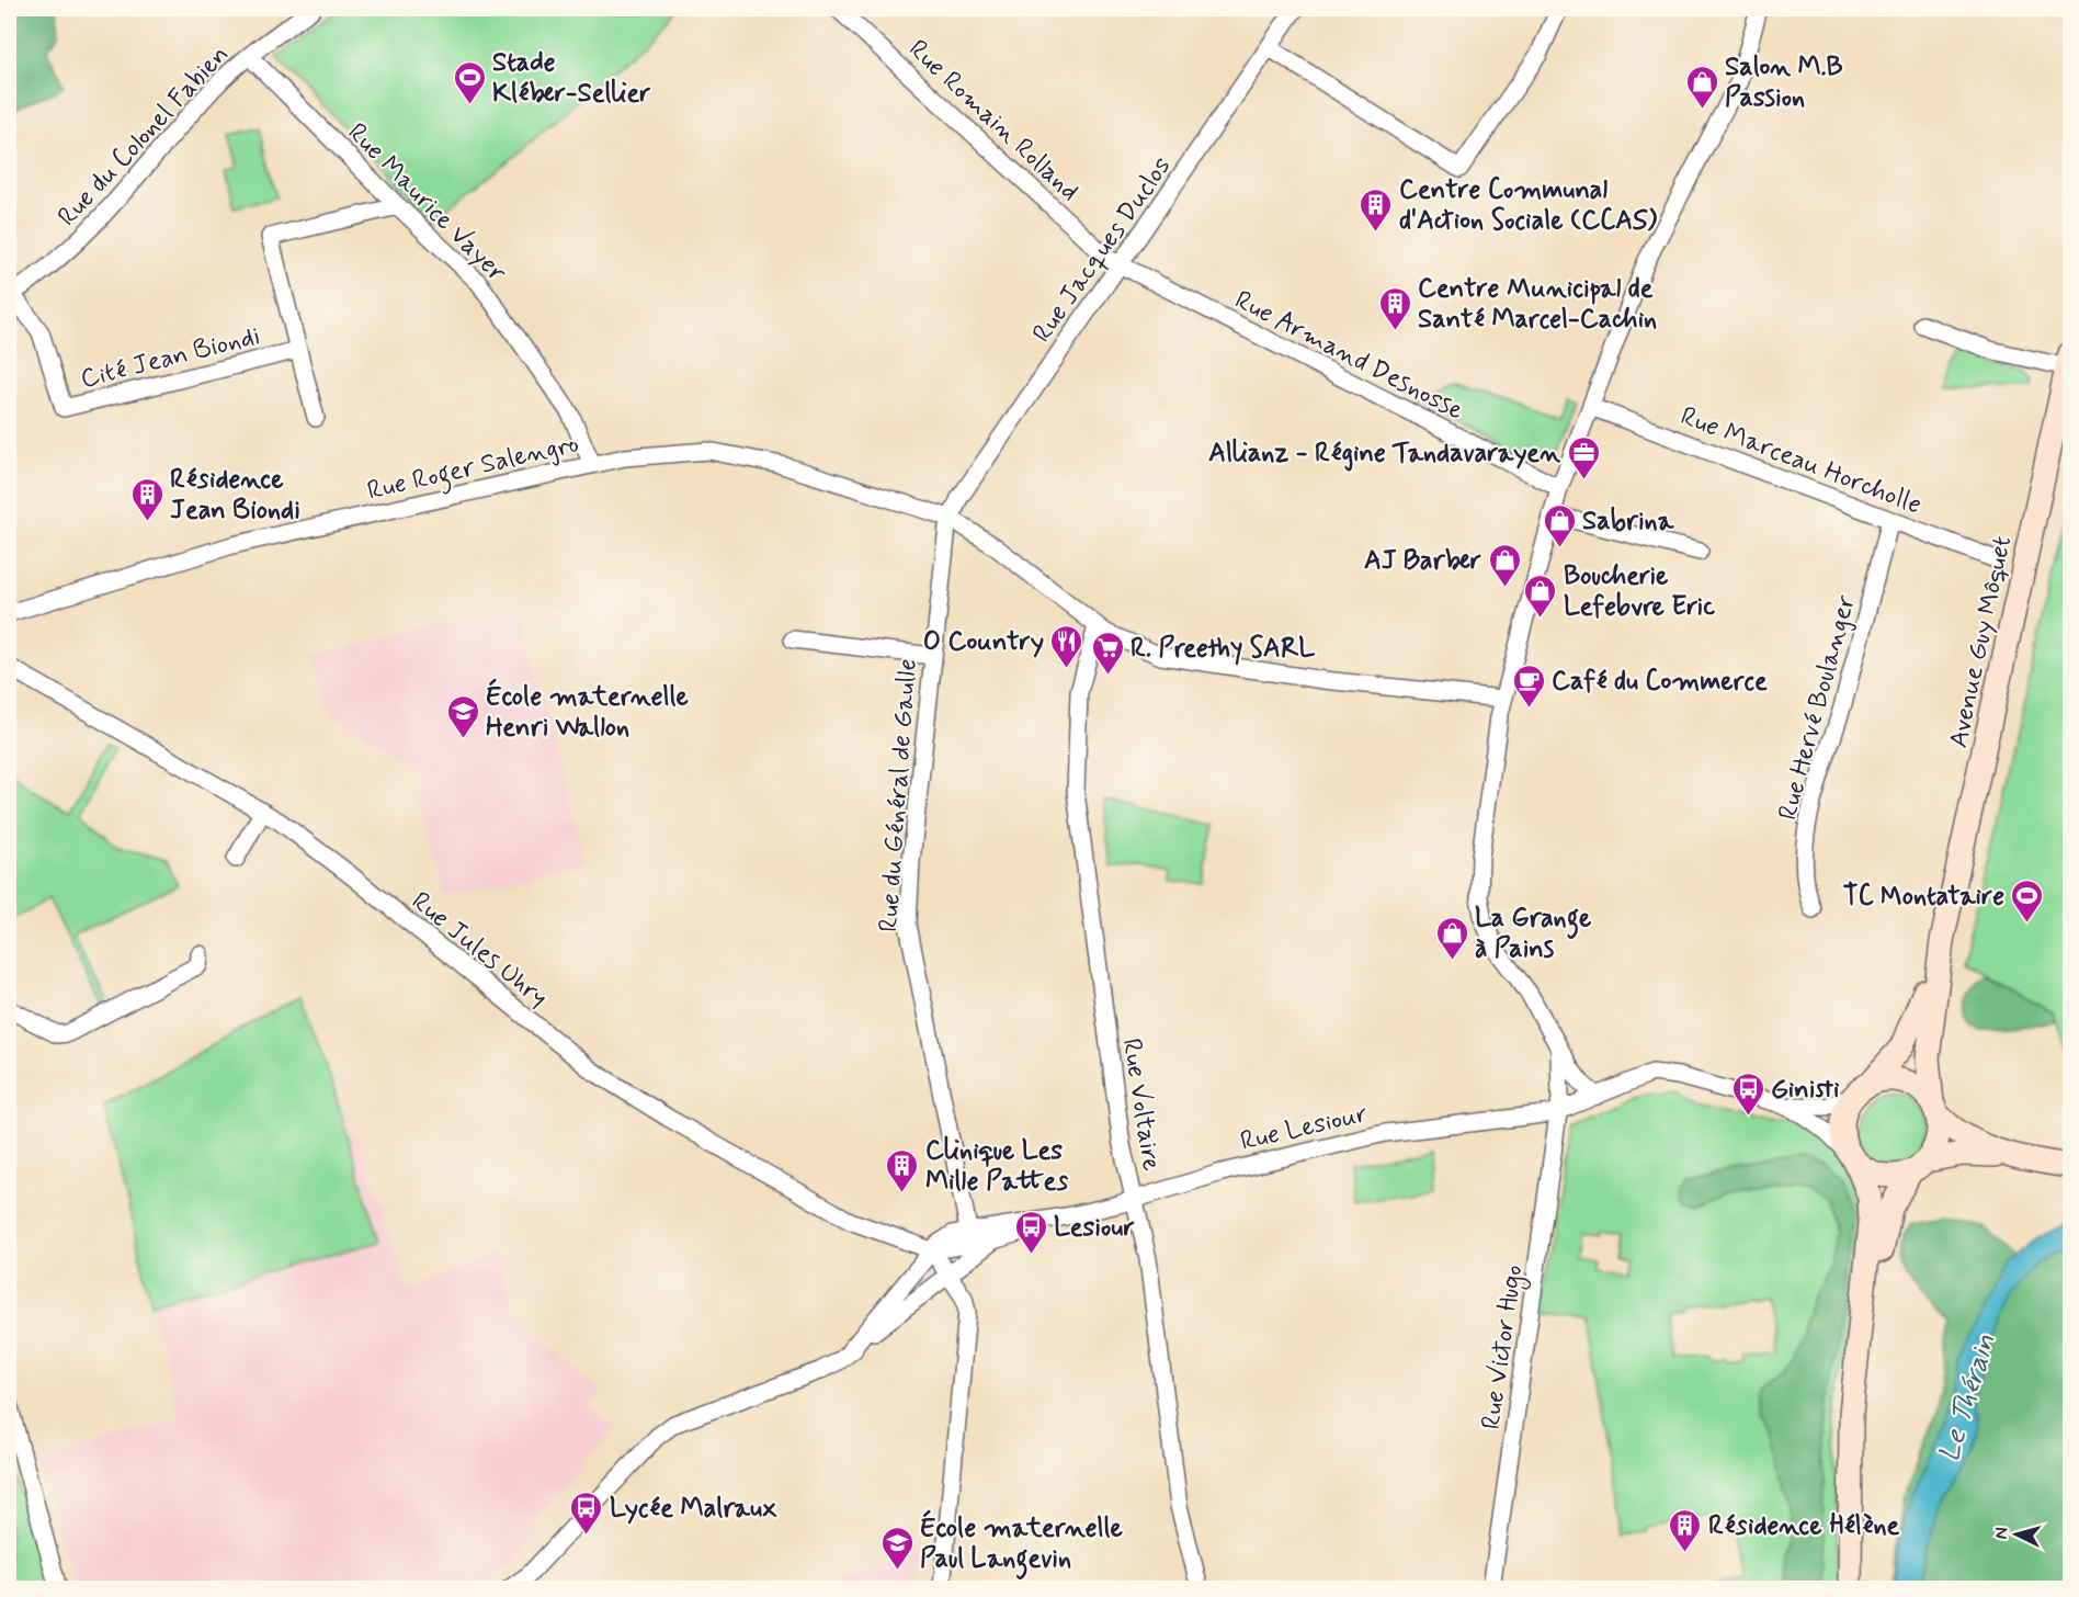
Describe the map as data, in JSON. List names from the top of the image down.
{
  "streets": {
    "main road": ["Avenue Guy Môquet"],
    "street": [
      "Rue Romain Rolland",
      "Rue du Colonel Fabien",
      "Rue Maurice Vayer",
      "Rue Jacques Duclos",
      "Rue Armand Desnosse",
      "Cité Jean Biondi",
      "Rue Marceau Horcholle",
      "Rue Roger Salengro",
      "Rue Hervé Boulanger",
      "Rue du Général de Gaulle",
      "Rue Jules Uhry",
      "Rue Voltaire",
      "Rue Lesiour",
      "Rue Victor Hugo"
    ]
  },
  "crossings": [
    ["Rue Romain Rolland", "Rue Jacques Duclos"],
    ["Rue Romain Rolland", "Rue Armand Desnosse"],
    ["Rue du Colonel Fabien", "Rue Maurice Vayer"],
    ["Rue du Colonel Fabien", "Cité Jean Biondi"],
    ["Rue Maurice Vayer", "Cité Jean Biondi"],
    ["Rue Maurice Vayer", "Rue Roger Salengro"],
    ["Rue Jacques Duclos", "Rue Armand Desnosse"],
    ["Rue Jacques Duclos", "Rue Roger Salengro"],
    ["Rue Jacques Duclos", "Rue du Général de Gaulle"],
    ["Rue Marceau Horcholle", "Rue Hervé Boulanger"],
    ["Rue Roger Salengro", "Rue du Général de Gaulle"],
    ["Rue Roger Salengro", "Rue Voltaire"],
    ["Rue du Général de Gaulle", "Rue Lesiour"],
    ["Rue Jules Uhry", "Rue Lesiour"],
    ["Rue Voltaire", "Rue Lesiour"],
    ["Rue Lesiour", "Rue Victor Hugo"]
  ],
  "water": ["Le Thérain"],
  "places": {
    "sports": ["Stade Kléber-Sellier", "TC Montataire"],
    "shop": [
      "Salon M.B Passion",
      "Sabrina",
      "AJ Barber",
      "Boucherie Lefebvre Eric",
      "La Grange à Pains"
    ],
    "building": [
      "Centre Communal d'Action Sociale (CCAS)",
      "Centre Municipal de Santé Marcel-Cachin",
      "Résidence Jean Biondi",
      "Clinique Les Mille Pattes",
      "Résidence Hélène"
    ],
    "office": ["Allianz - Régine Tandavarayen"],
    "restaurant": ["O Country"],
    "supermarket": ["R. Preethy SARL"],
    "cafe": ["Café du Commerce"],
    "school or university": ["École maternelle Henri Wallon", "École maternelle Paul Langevin"],
    "bus stop": ["Ginisti", "Lesiour", "Lycée Malraux"]
  },
  "north": "left"
}
